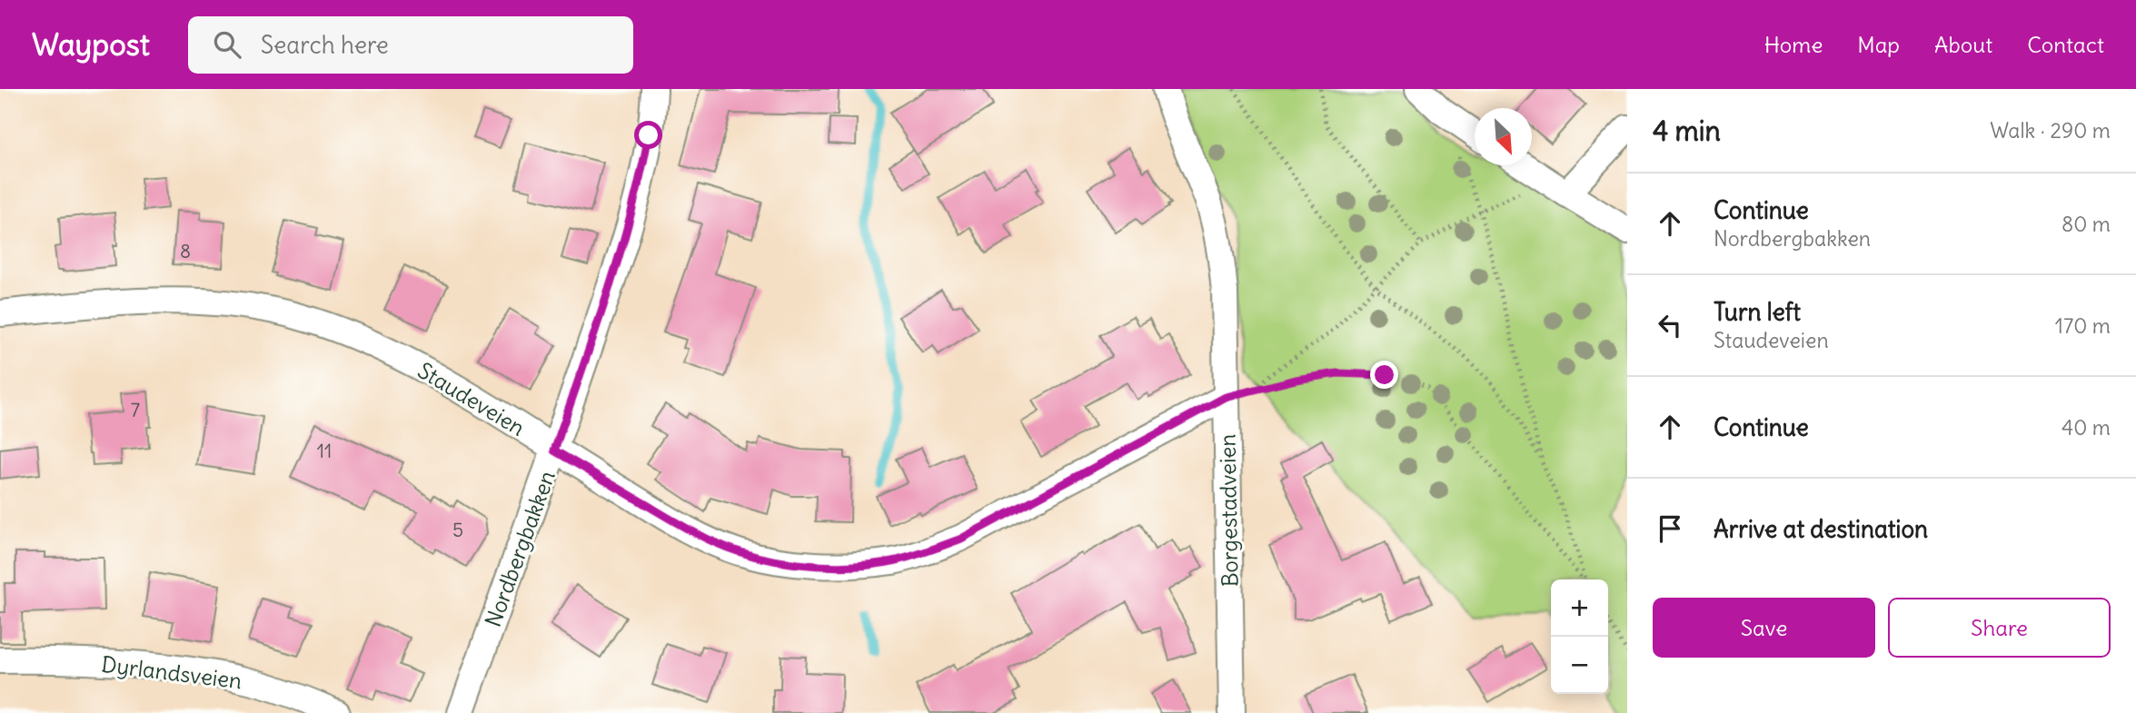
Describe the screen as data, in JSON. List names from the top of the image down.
{
  "streets": {
    "street": [
      "Staudeveien",
      "Borgestadveien",
      "Nordbergbakken",
      "Dyrlandsveien"
    ]
  },
  "crossings": [
    ["Staudeveien", "Borgestadveien"],
    ["Staudeveien", "Nordbergbakken"]
  ],
  "house_numbers": [
    "8",
    "7",
    "11",
    "5"
  ],
  "north": "bottom right",
  "page": {
    "header": "Waypost",
    "search": "Search here",
    "nav": [
      "Home",
      "Map",
      "About",
      "Contact"
    ],
    "heading": ["4 min", "Walk · 290 m"],
    "list": [
      ["Continue", "Nordbergbakken", "80 m"],
      ["Turn left", "Staudeveien", "170 m"],
      ["Continue", "40 m"],
      "Arrive at destination"
    ],
    "buttons": ["Save", "Share"],
    "map_buttons": ["+", "−"]
  }
}
